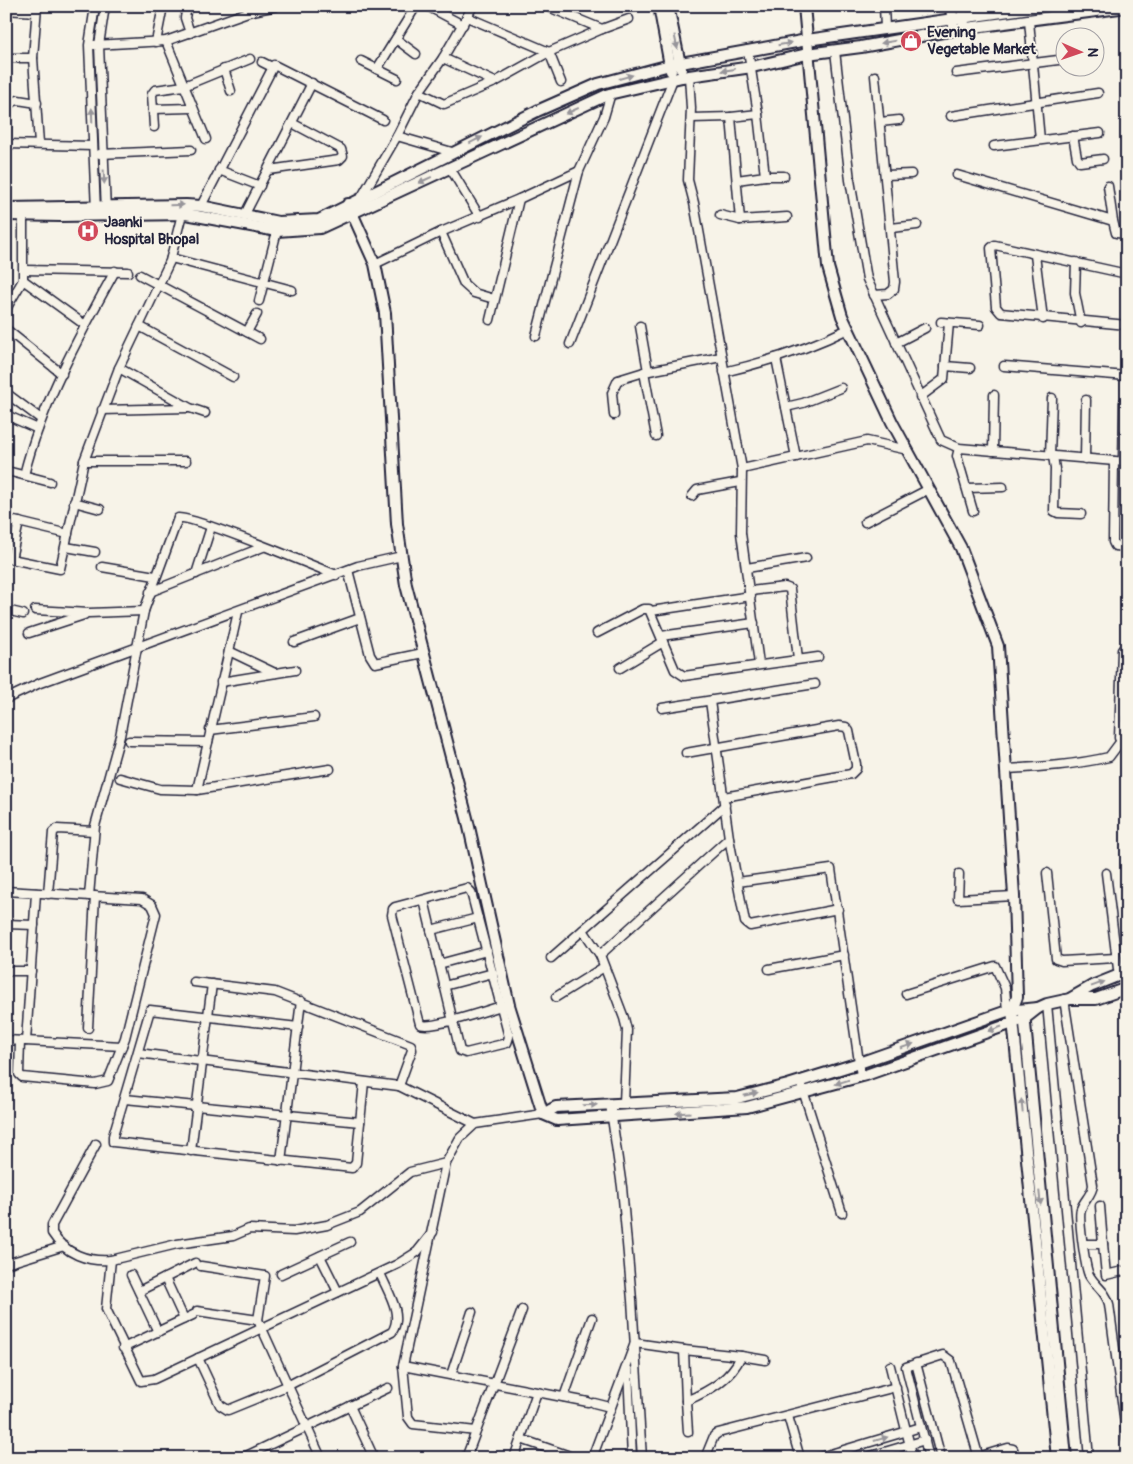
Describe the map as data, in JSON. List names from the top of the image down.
{
  "places": {
    "shop": ["Evening Vegetable Market"],
    "hospital": ["Jaanki Hospital Bhopal"]
  },
  "north": "right"
}
